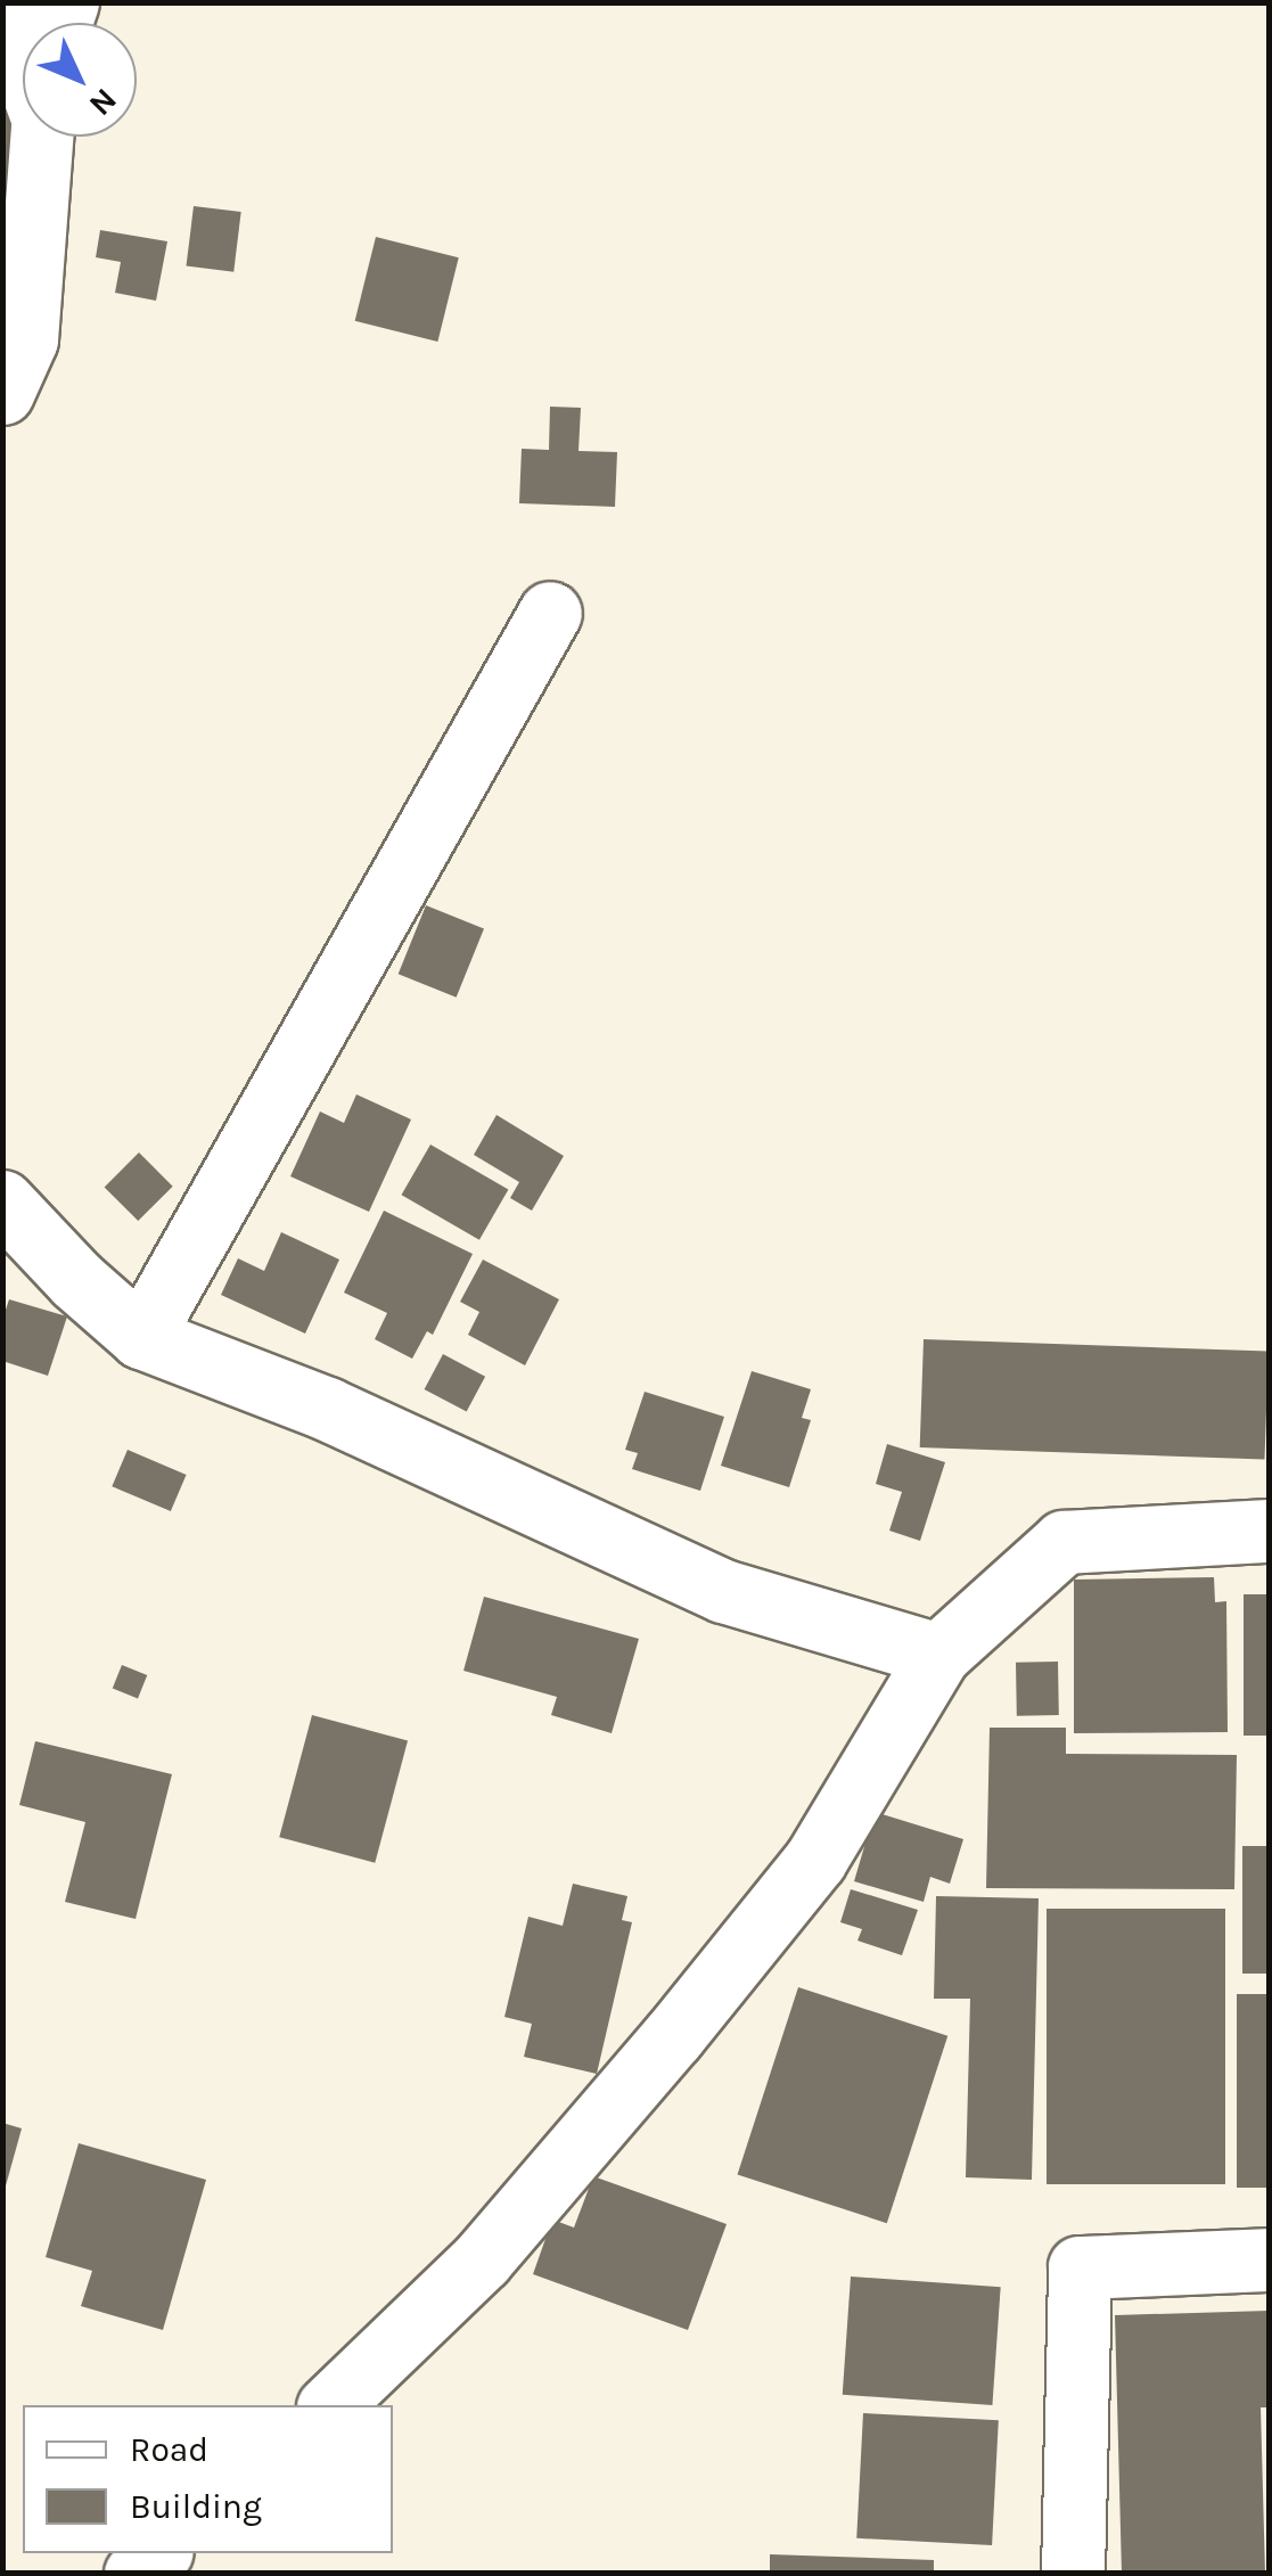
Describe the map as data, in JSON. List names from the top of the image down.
{
  "legend": ["Road", "Building"],
  "north": "bottom right"
}
